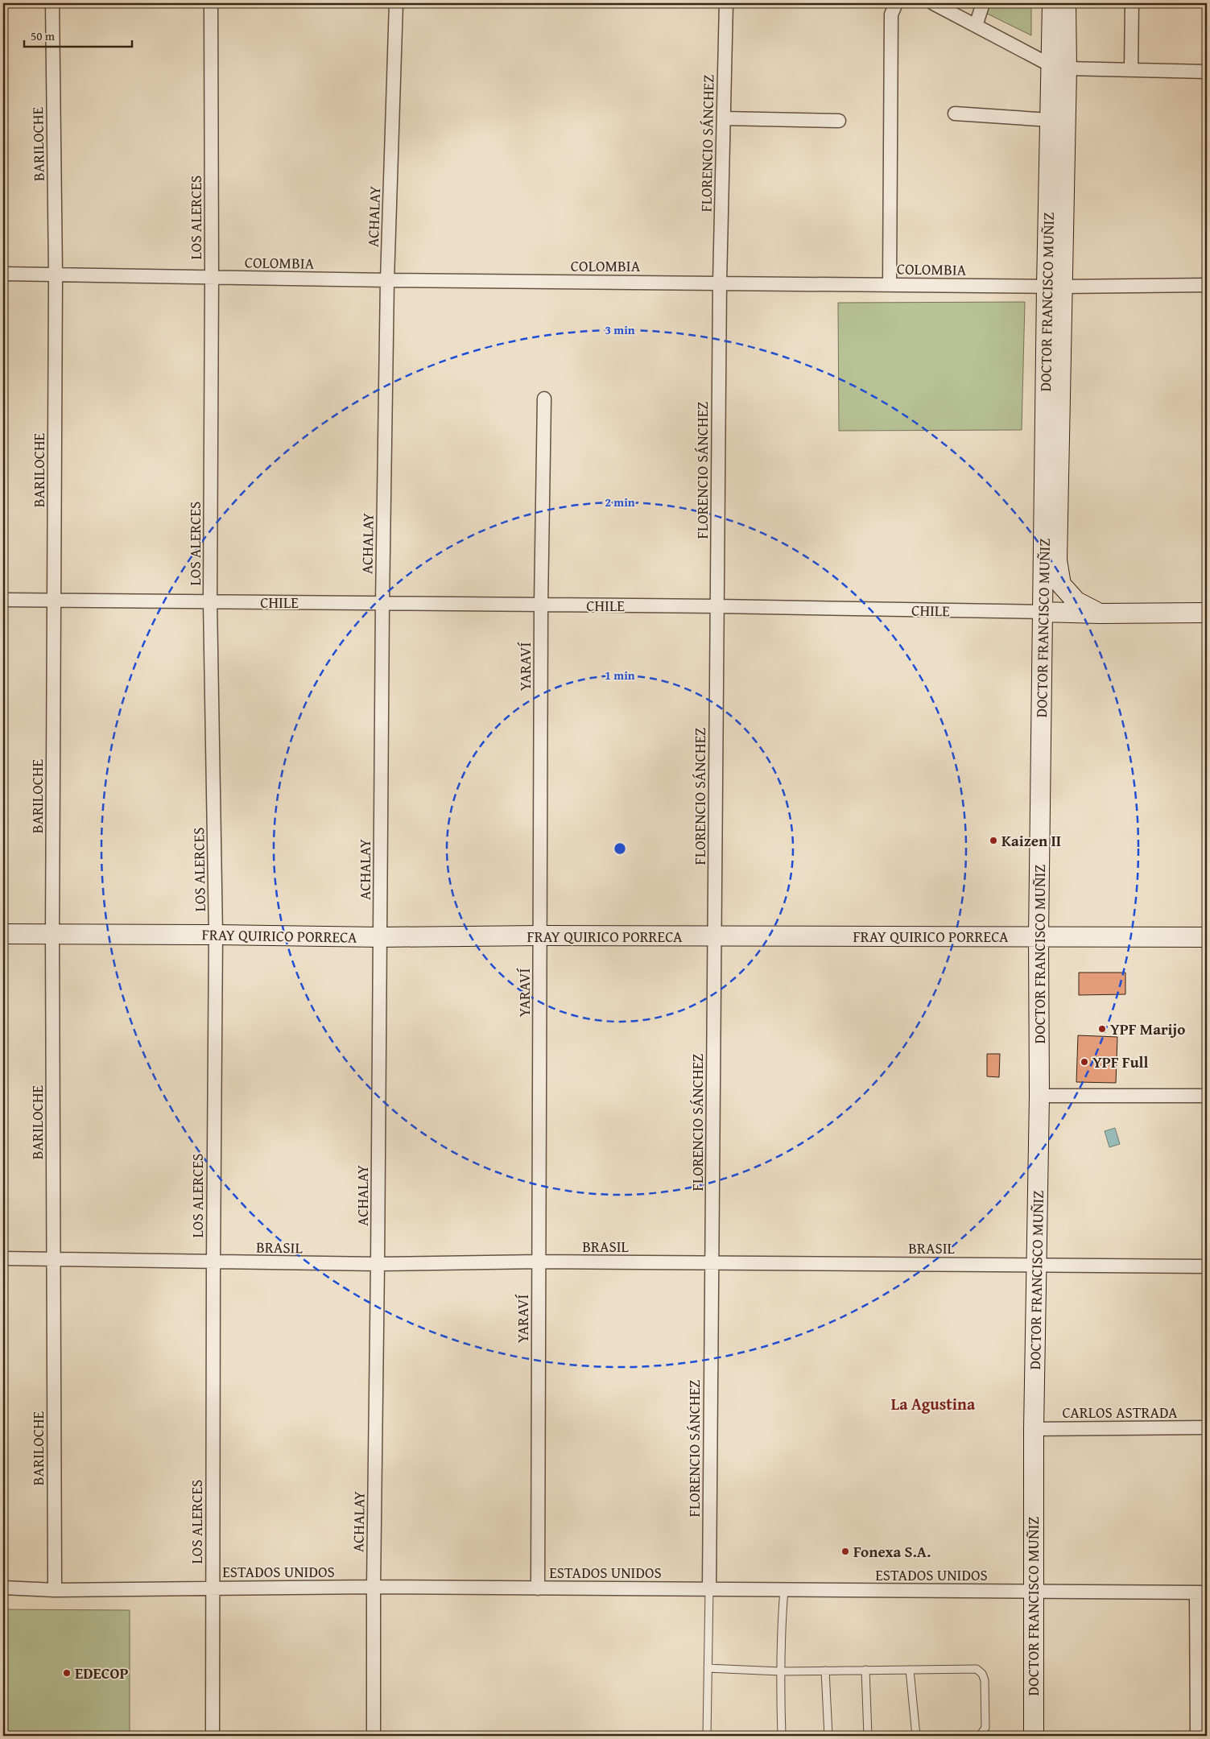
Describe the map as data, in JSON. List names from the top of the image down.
{
  "streets": {
    "main road": ["DOCTOR FRANCISCO MUÑIZ", "CHILE", "FRAY QUIRICO PORRECA"],
    "street": [
      "FLORENCIO SÁNCHEZ",
      "BARILOCHE",
      "ACHALAY",
      "LOS ALERCES",
      "COLOMBIA",
      "YARAVÍ",
      "BRASIL",
      "CARLOS ASTRADA",
      "ESTADOS UNIDOS"
    ]
  },
  "crossings": [
    ["FLORENCIO SÁNCHEZ", "COLOMBIA"],
    ["FLORENCIO SÁNCHEZ", "CHILE"],
    ["FLORENCIO SÁNCHEZ", "FRAY QUIRICO PORRECA"],
    ["FLORENCIO SÁNCHEZ", "BRASIL"],
    ["FLORENCIO SÁNCHEZ", "ESTADOS UNIDOS"],
    ["BARILOCHE", "COLOMBIA"],
    ["BARILOCHE", "CHILE"],
    ["BARILOCHE", "FRAY QUIRICO PORRECA"],
    ["BARILOCHE", "BRASIL"],
    ["BARILOCHE", "ESTADOS UNIDOS"],
    ["ACHALAY", "COLOMBIA"],
    ["ACHALAY", "CHILE"],
    ["ACHALAY", "FRAY QUIRICO PORRECA"],
    ["ACHALAY", "BRASIL"],
    ["ACHALAY", "ESTADOS UNIDOS"],
    ["LOS ALERCES", "COLOMBIA"],
    ["LOS ALERCES", "CHILE"],
    ["LOS ALERCES", "FRAY QUIRICO PORRECA"],
    ["LOS ALERCES", "BRASIL"],
    ["LOS ALERCES", "ESTADOS UNIDOS"],
    ["COLOMBIA", "DOCTOR FRANCISCO MUÑIZ"],
    ["DOCTOR FRANCISCO MUÑIZ", "CHILE"],
    ["DOCTOR FRANCISCO MUÑIZ", "FRAY QUIRICO PORRECA"],
    ["DOCTOR FRANCISCO MUÑIZ", "BRASIL"],
    ["DOCTOR FRANCISCO MUÑIZ", "CARLOS ASTRADA"],
    ["DOCTOR FRANCISCO MUÑIZ", "ESTADOS UNIDOS"],
    ["CHILE", "YARAVÍ"],
    ["YARAVÍ", "FRAY QUIRICO PORRECA"],
    ["YARAVÍ", "BRASIL"],
    ["YARAVÍ", "ESTADOS UNIDOS"]
  ],
  "districts": ["La Agustina"],
  "places": [
    "Kaizen II",
    "YPF Marijo",
    "YPF Full",
    "Fonexa S.A.",
    "EDECOP"
  ],
  "scale_bar": "50 m",
  "rings": ["3 min", "2 min", "1 min"]
}
